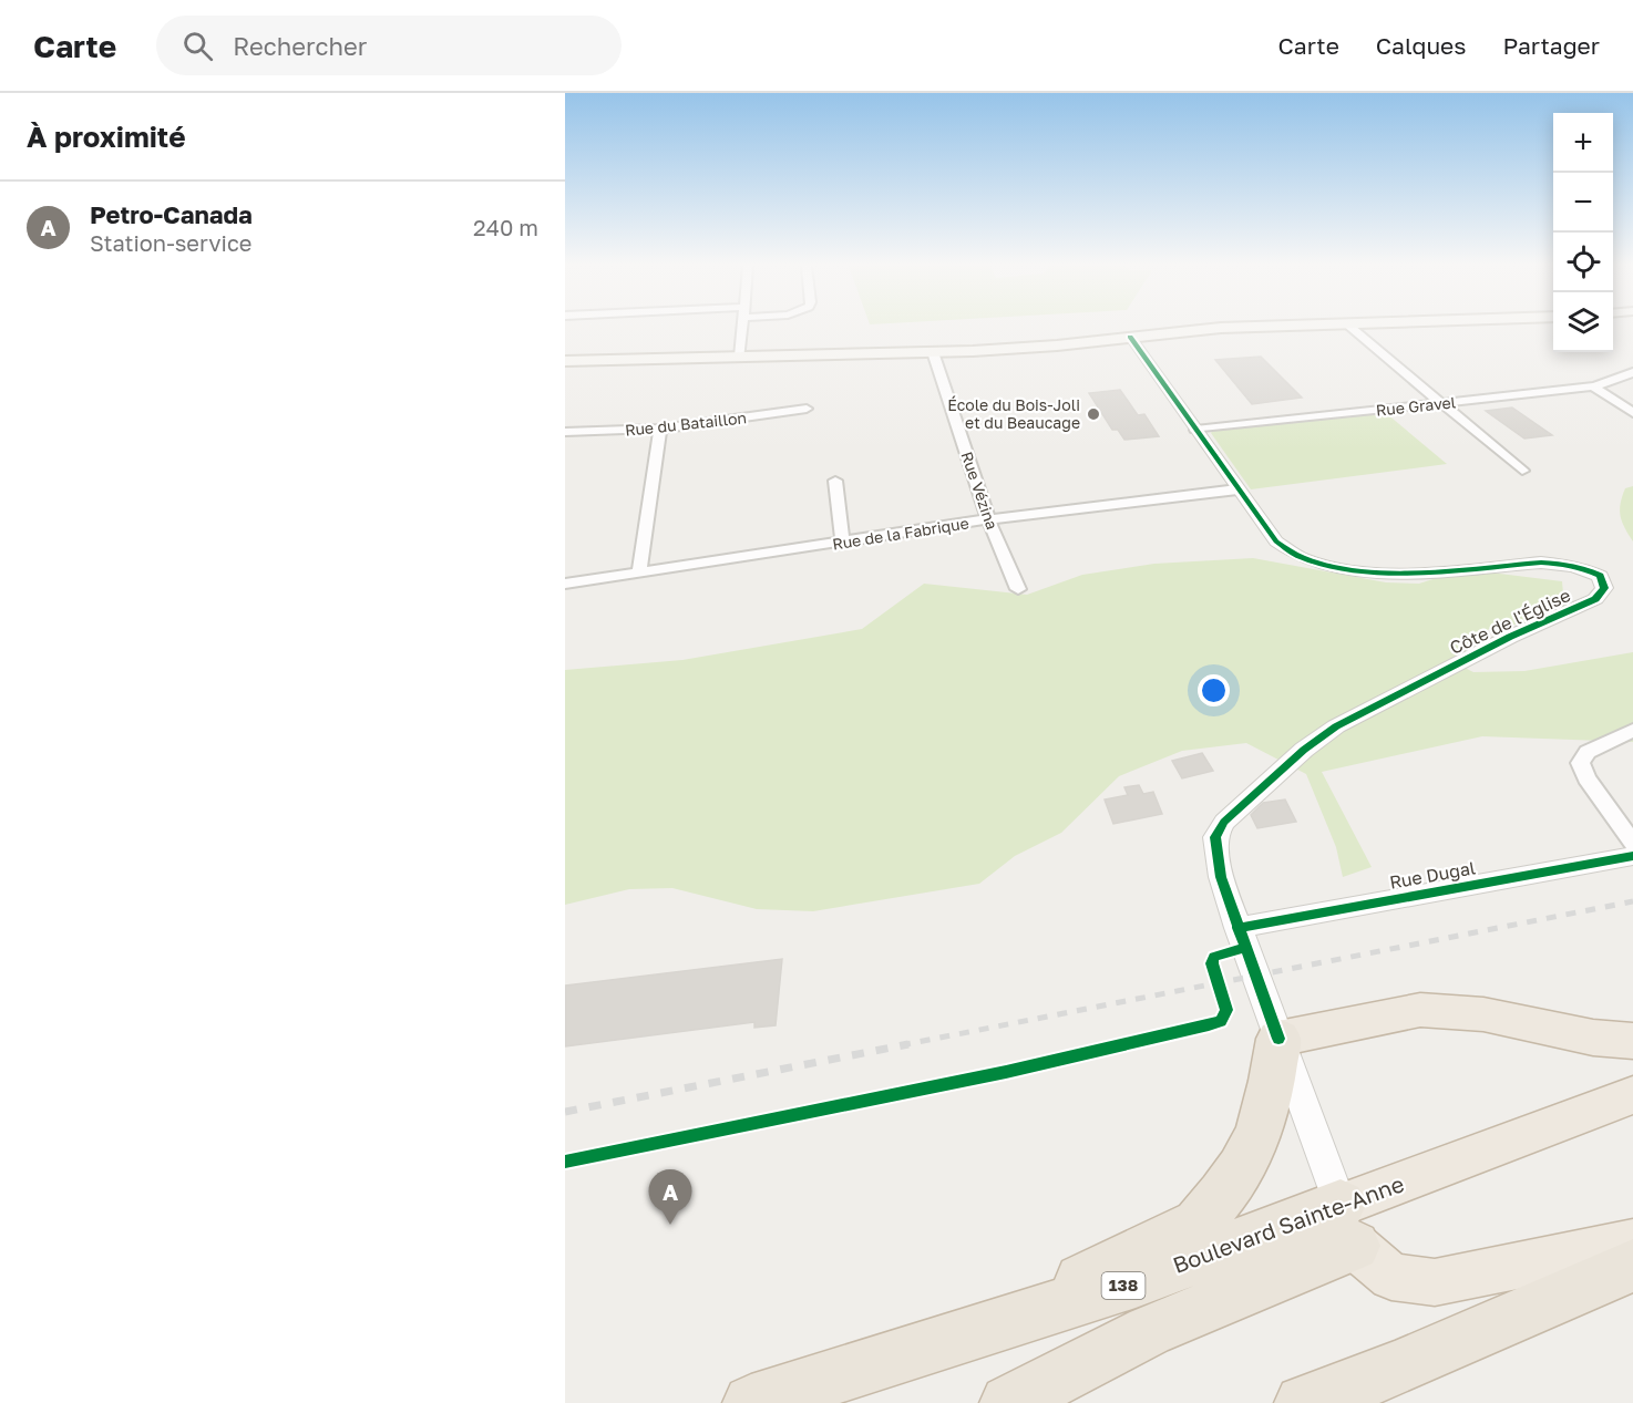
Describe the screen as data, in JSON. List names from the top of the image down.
{
  "streets": {
    "highway": ["Boulevard Sainte-Anne", "138"],
    "street": [
      "Rue Gravel",
      "Rue du Bataillon",
      "Rue Vézina",
      "Rue de la Fabrique",
      "Côte de l'Église",
      "Rue Dugal"
    ]
  },
  "crossings": [
    ["Rue Gravel", "Côte de l'Église"],
    ["Rue Vézina", "Rue de la Fabrique"],
    ["Rue de la Fabrique", "Côte de l'Église"],
    ["Côte de l'Église", "Rue Dugal"],
    ["Côte de l'Église", "Boulevard Sainte-Anne"]
  ],
  "places": ["École du Bois-Joli et du Beaucage"],
  "page": {
    "header": "Carte",
    "search": "Rechercher",
    "nav": ["Carte", "Calques", "Partager"],
    "heading": "À proximité",
    "map_buttons": ["+", "−"],
    "list": [
      {
        "mark": "A",
        "name": "Petro-Canada",
        "note": "Station-service",
        "value": "240 m"
      }
    ],
    "pins": "A"
  }
}
